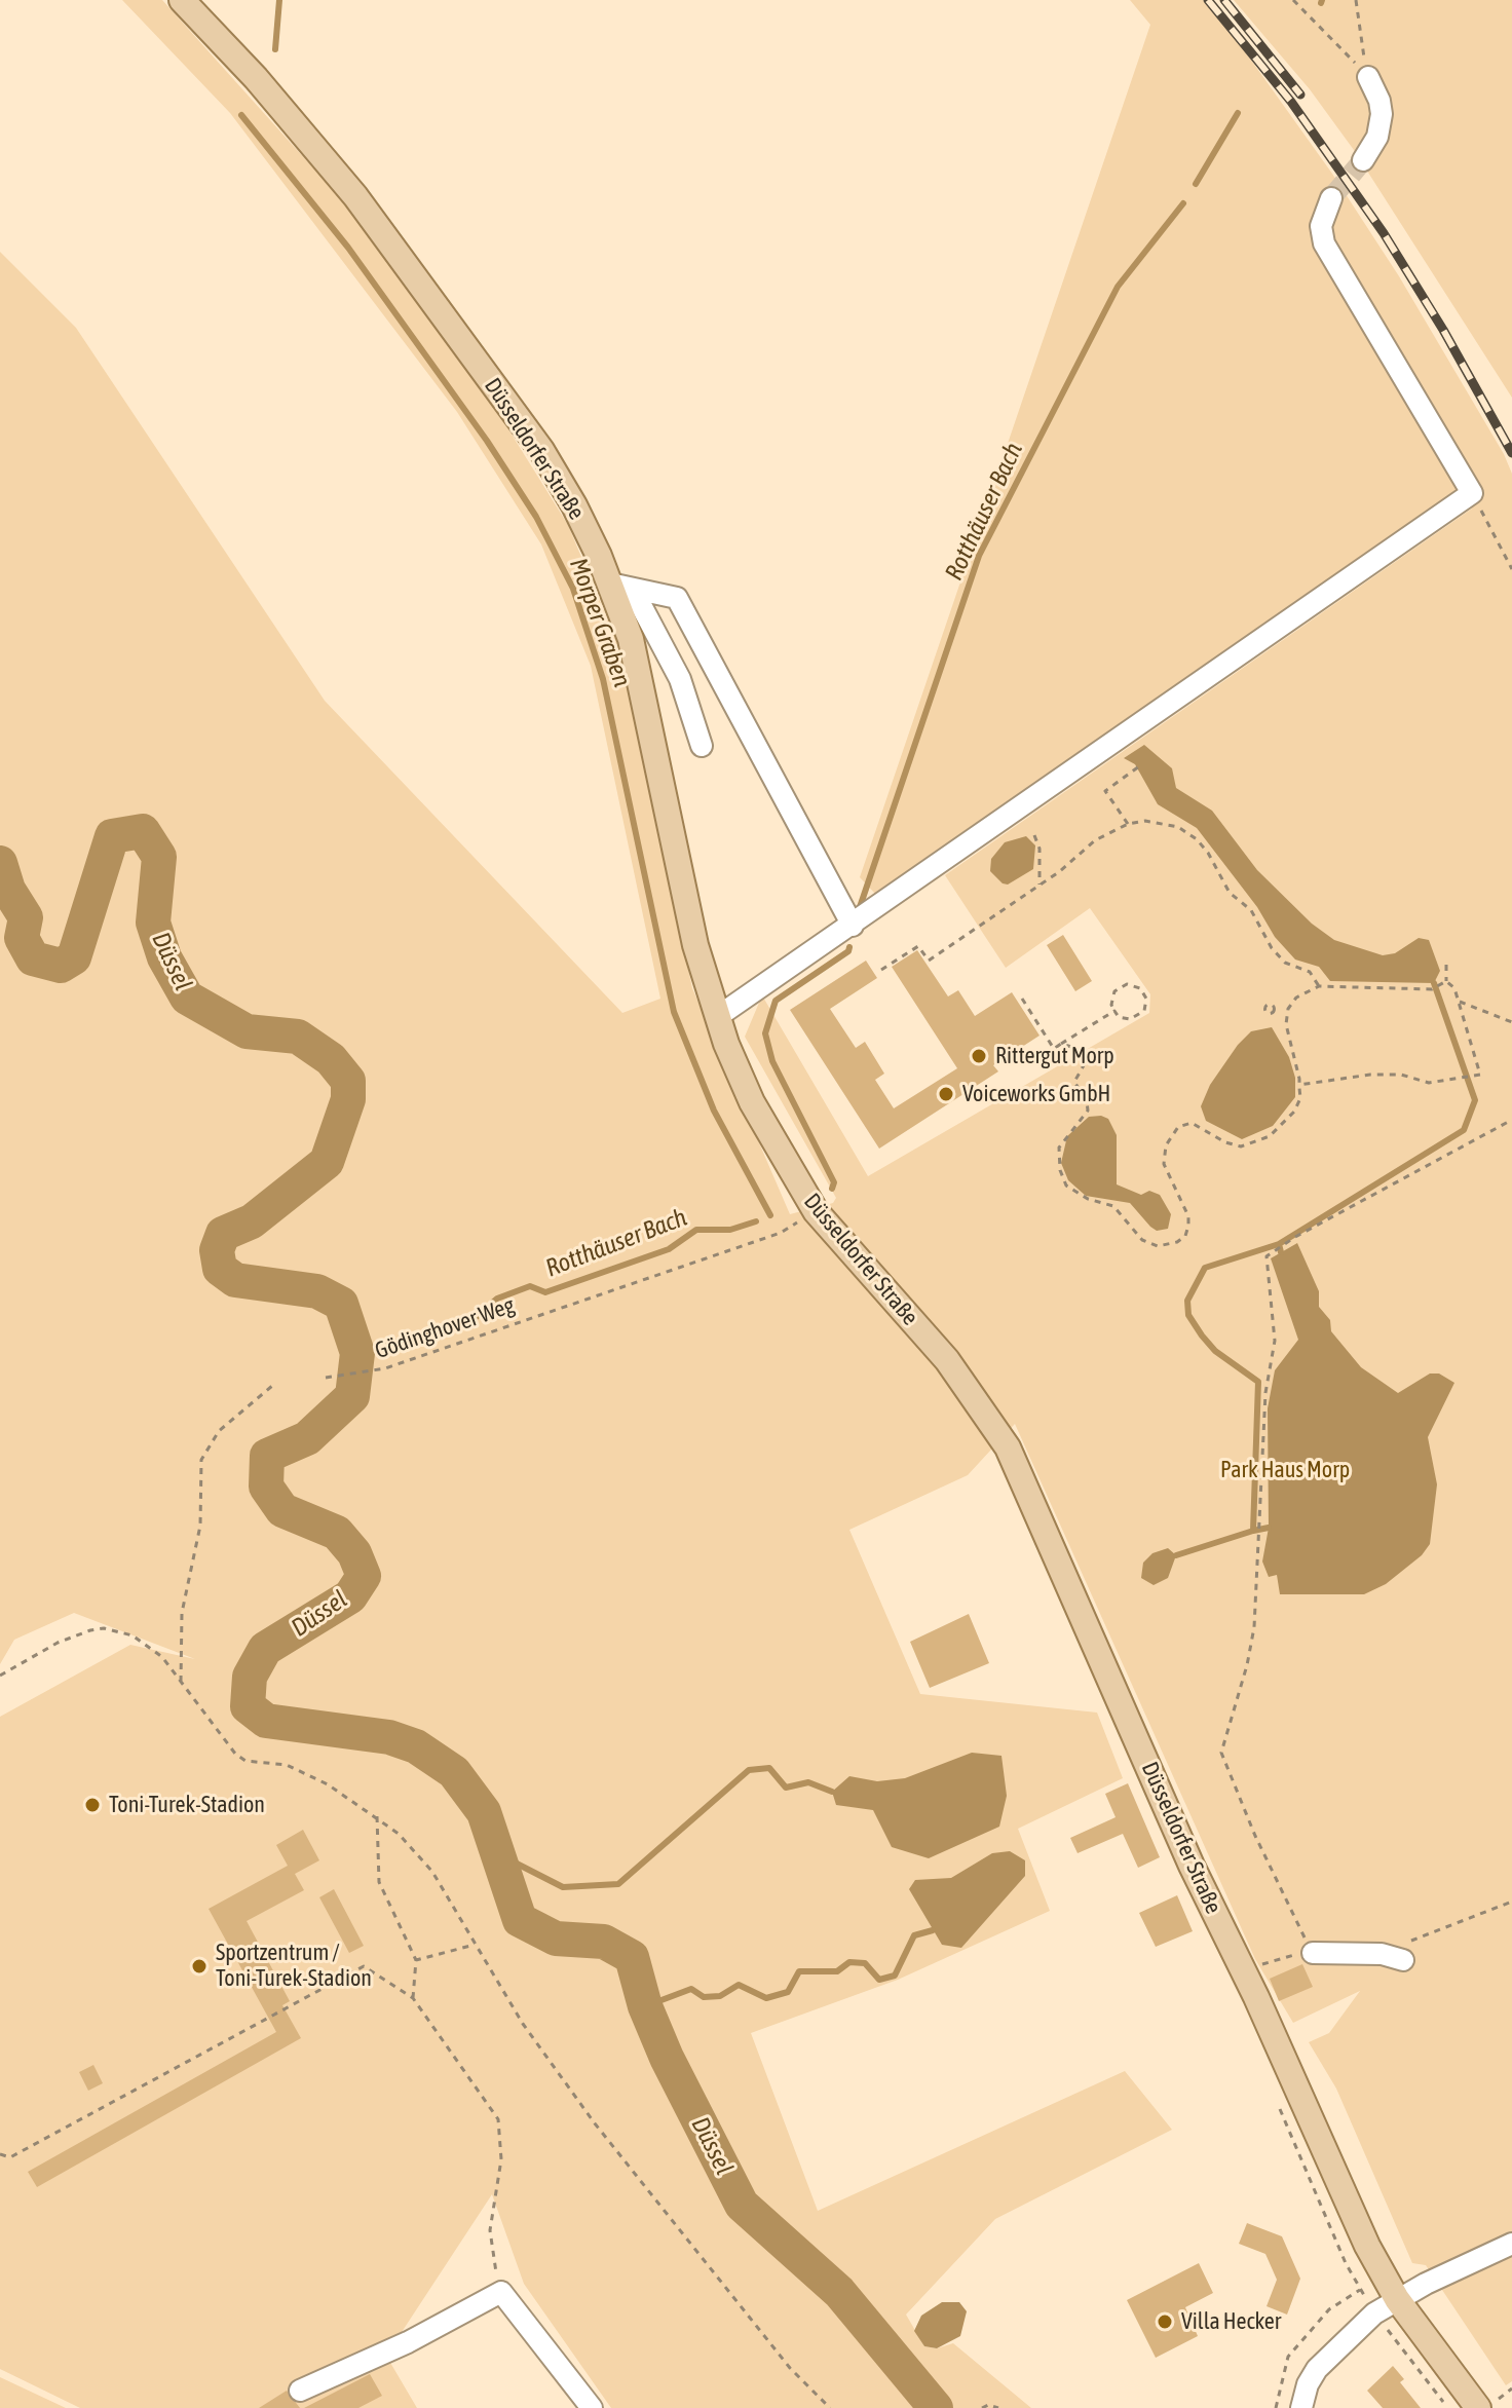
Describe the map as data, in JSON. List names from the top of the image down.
{
  "streets": {
    "main road": ["Düsseldorfer Straße"],
    "path": ["Gödinghover Weg"]
  },
  "water": ["Rotthäuser Bach", "Morper Graben", "Düssel"],
  "parks": ["Park Haus Morp"],
  "places": [
    "Rittergut Morp",
    "Voiceworks GmbH",
    "Toni-Turek-Stadion",
    "Sportzentrum / Toni-Turek-Stadion",
    "Villa Hecker"
  ]
}
